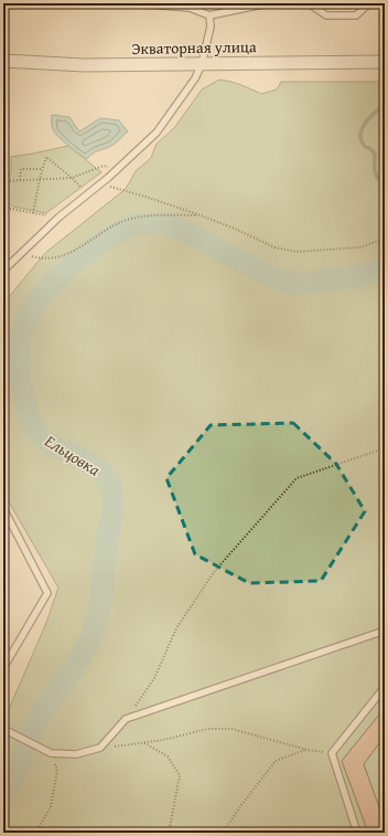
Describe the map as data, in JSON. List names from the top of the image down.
{
  "streets": {
    "street": ["Экваторная улица"]
  },
  "water": ["Ельцовка"]
}
